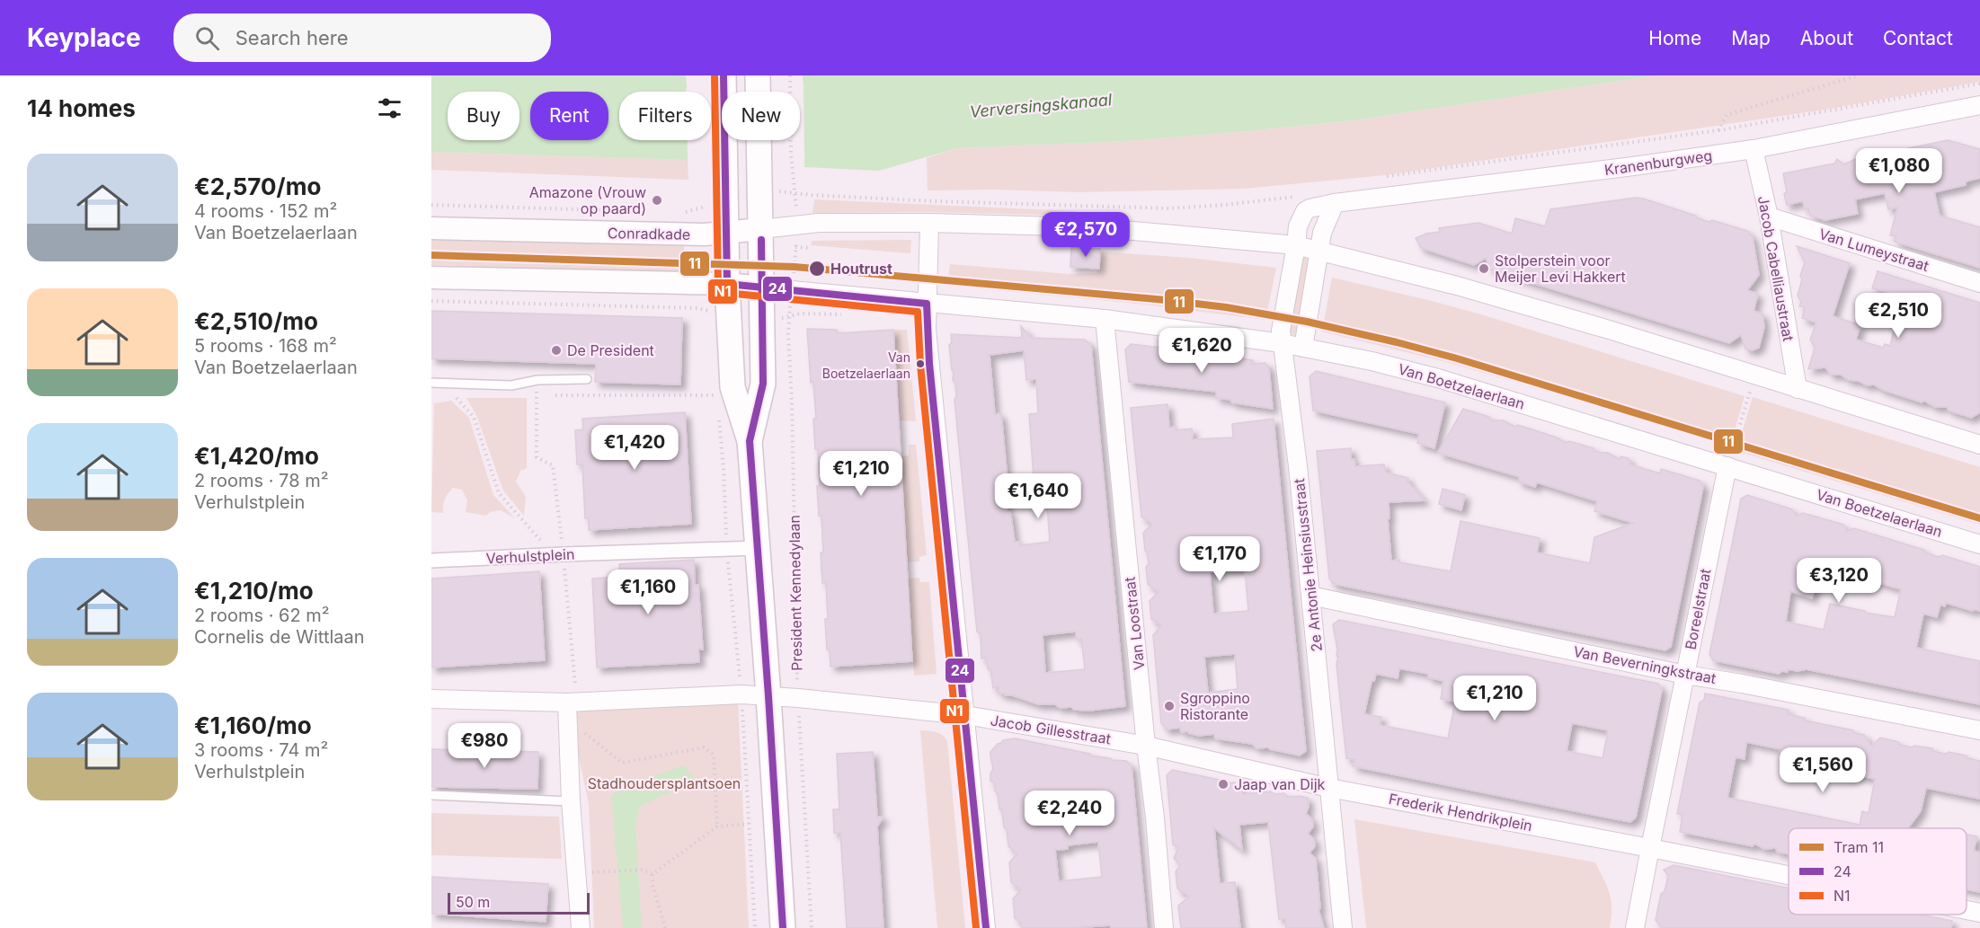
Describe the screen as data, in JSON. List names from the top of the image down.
{
  "streets": {
    "main road": ["President Kennedylaan"],
    "street": [
      "Kranenburgweg",
      "Conradkade",
      "Van Lumeystraat",
      "Jacob Cabelliaustraat",
      "Van Boetzelaerlaan",
      "Verhulstplein",
      "2e Antonie Heinsiusstraat",
      "Boreelstraat",
      "Van Loostraat",
      "Van Beverningkstraat",
      "Jacob Gillesstraat",
      "Frederik Hendrikplein"
    ]
  },
  "crossings": [
    ["Kranenburgweg", "Jacob Cabelliaustraat"],
    ["Kranenburgweg", "Van Boetzelaerlaan"],
    ["Kranenburgweg", "2e Antonie Heinsiusstraat"],
    ["Conradkade", "President Kennedylaan"],
    ["Van Lumeystraat", "Jacob Cabelliaustraat"],
    ["Van Boetzelaerlaan", "2e Antonie Heinsiusstraat"],
    ["Van Boetzelaerlaan", "Boreelstraat"],
    ["Van Boetzelaerlaan", "Van Loostraat"],
    ["Verhulstplein", "President Kennedylaan"],
    ["2e Antonie Heinsiusstraat", "Van Beverningkstraat"],
    ["2e Antonie Heinsiusstraat", "Jacob Gillesstraat"],
    ["2e Antonie Heinsiusstraat", "Frederik Hendrikplein"],
    ["President Kennedylaan", "Jacob Gillesstraat"],
    ["Boreelstraat", "Van Beverningkstraat"],
    ["Boreelstraat", "Frederik Hendrikplein"],
    ["Van Loostraat", "Jacob Gillesstraat"],
    ["Jacob Gillesstraat", "Frederik Hendrikplein"]
  ],
  "water": ["Verversingskanaal"],
  "parks": ["Stadhoudersplantsoen"],
  "places": [
    "Amazone (Vrouw op paard)",
    "Houtrust",
    "Stolperstein voor Meijer Levi Hakkert",
    "De President",
    "Van Boetzelaerlaan",
    "Sgroppino Ristorante",
    "Jaap van Dijk"
  ],
  "lines": ["transit line 24", "transit line N1", "tram line 11"],
  "legend": ["Tram 11", "24", "N1"],
  "scale_bar": "50 m",
  "page": {
    "header": "Keyplace",
    "search": "Search here",
    "nav": [
      "Home",
      "Map",
      "About",
      "Contact"
    ],
    "heading": "14 homes",
    "chip": [
      "Buy",
      "Rent",
      "Filters",
      "New"
    ],
    "list": [
      {
        "name": "€2,570/mo",
        "note": "4 rooms · 152 m² · Van Boetzelaerlaan"
      },
      {
        "name": "€2,510/mo",
        "note": "5 rooms · 168 m² · Van Boetzelaerlaan"
      },
      {
        "name": "€1,420/mo",
        "note": "2 rooms · 78 m² · Verhulstplein"
      },
      {
        "name": "€1,210/mo",
        "note": "2 rooms · 62 m² · Cornelis de Wittlaan"
      },
      {
        "name": "€1,160/mo",
        "note": "3 rooms · 74 m² · Verhulstplein"
      }
    ],
    "price": [
      "€1,080",
      "€2,570",
      "€2,510",
      "€1,620",
      "€1,420",
      "€1,210",
      "€1,640",
      "€1,170",
      "€3,120",
      "€1,160",
      "€1,210",
      "€980",
      "€1,560",
      "€2,240"
    ],
    "scale": "50 m"
  }
}
